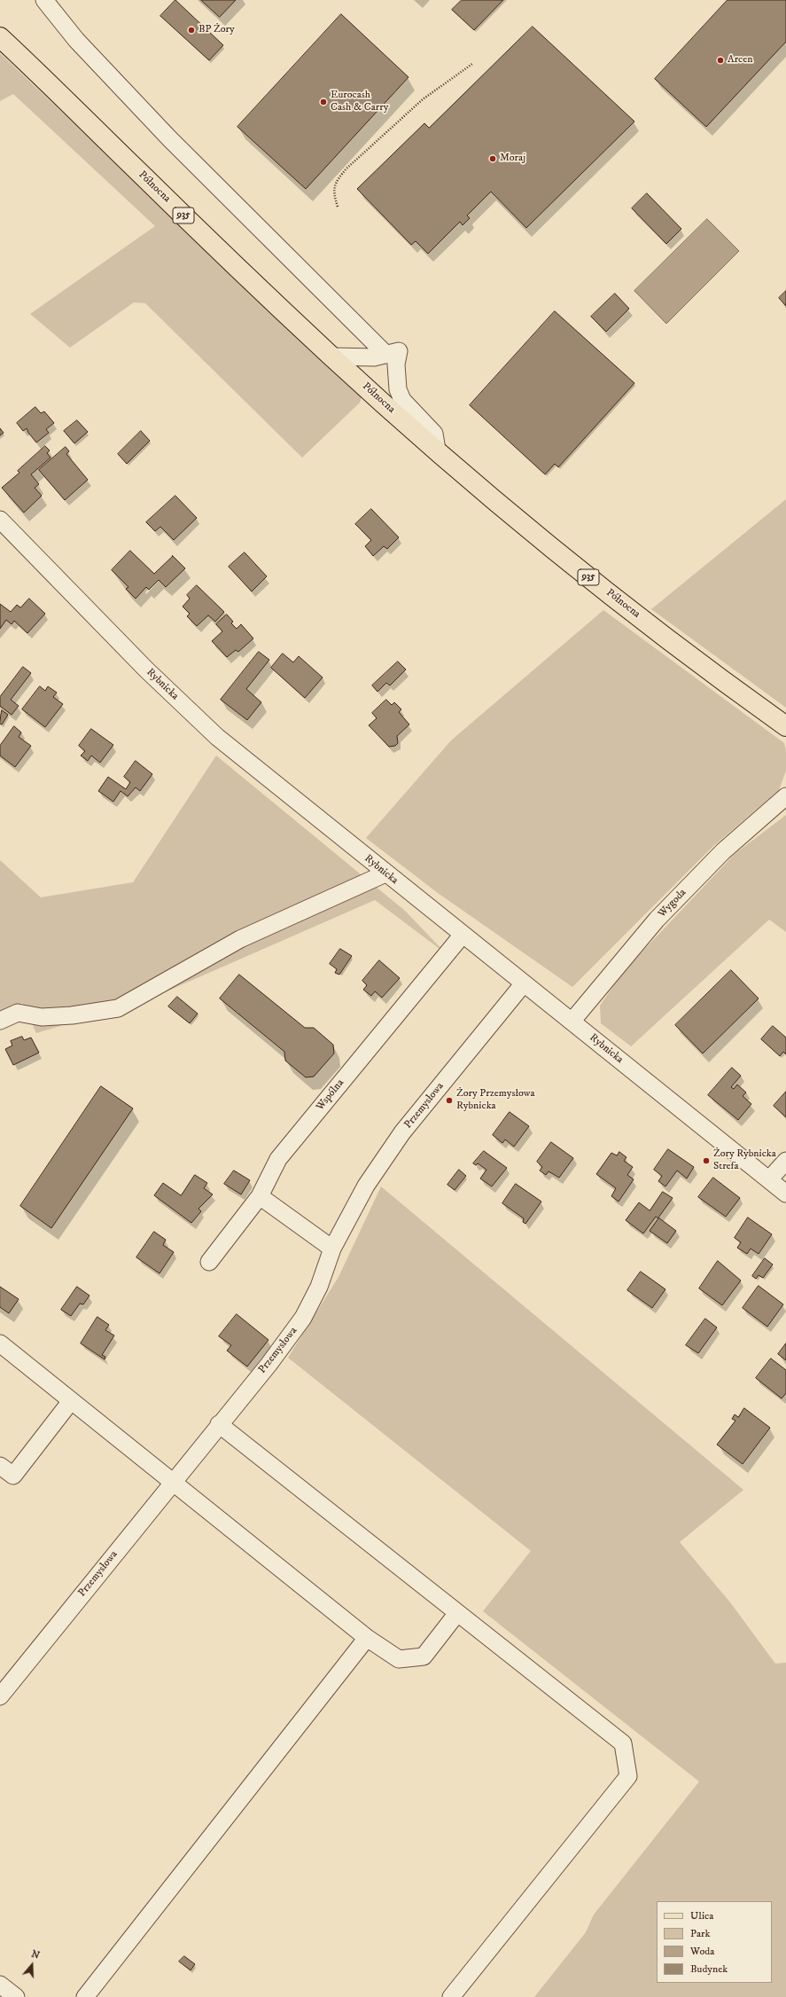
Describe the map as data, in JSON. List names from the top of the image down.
{
  "streets": {
    "main road": ["Północna", "935"],
    "street": [
      "Rybnicka",
      "Wygoda",
      "Wspólna",
      "Przemysłowa"
    ]
  },
  "crossings": [
    ["Rybnicka", "Wygoda"],
    ["Rybnicka", "Wspólna"],
    ["Rybnicka", "Przemysłowa"]
  ],
  "places": [
    "BP Żory",
    "Arcen",
    "Eurocash Cash & Carry",
    "Moraj",
    "Żory Przemysłowa Rybnicka",
    "Żory Rybnicka Strefa"
  ],
  "legend": [
    "Ulica",
    "Park",
    "Woda",
    "Budynek"
  ],
  "north": "top"
}
